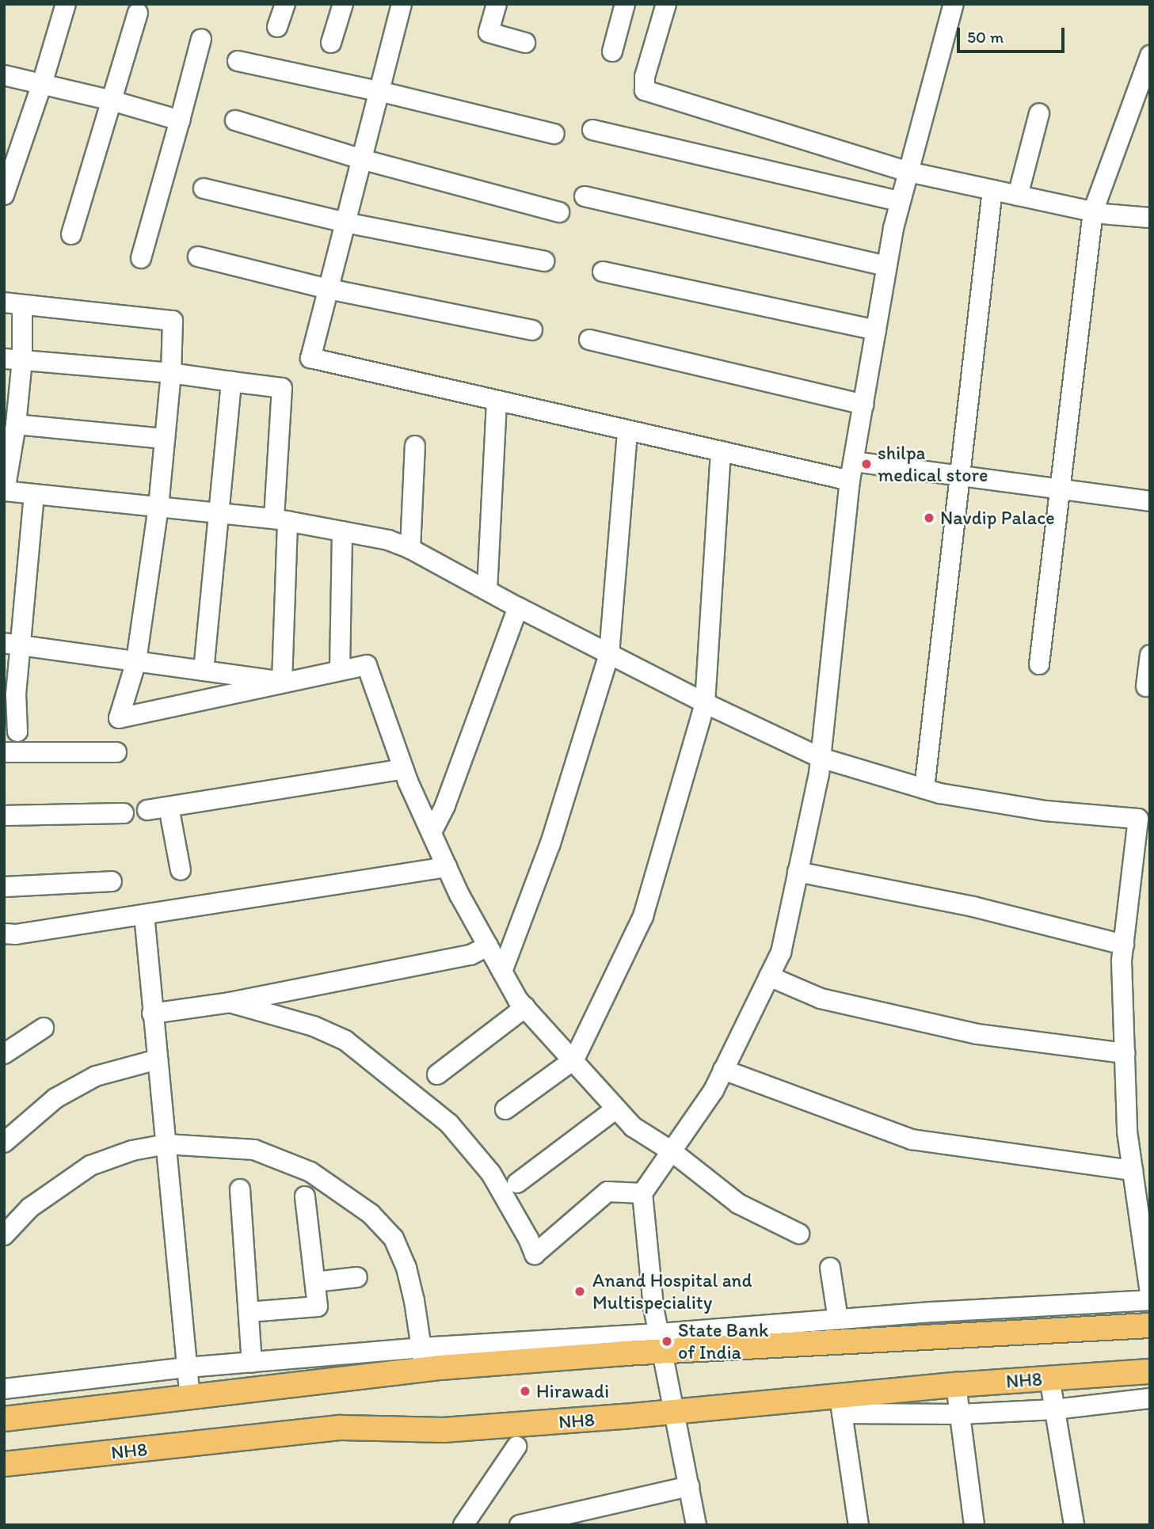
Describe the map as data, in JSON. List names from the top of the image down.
{
  "streets": {
    "main road": ["NH8"]
  },
  "places": [
    "shilpa medical store",
    "Navdip Palace",
    "Anand Hospital and Multispeciality",
    "State Bank of India",
    "Hirawadi"
  ],
  "scale_bar": "50 m"
}
